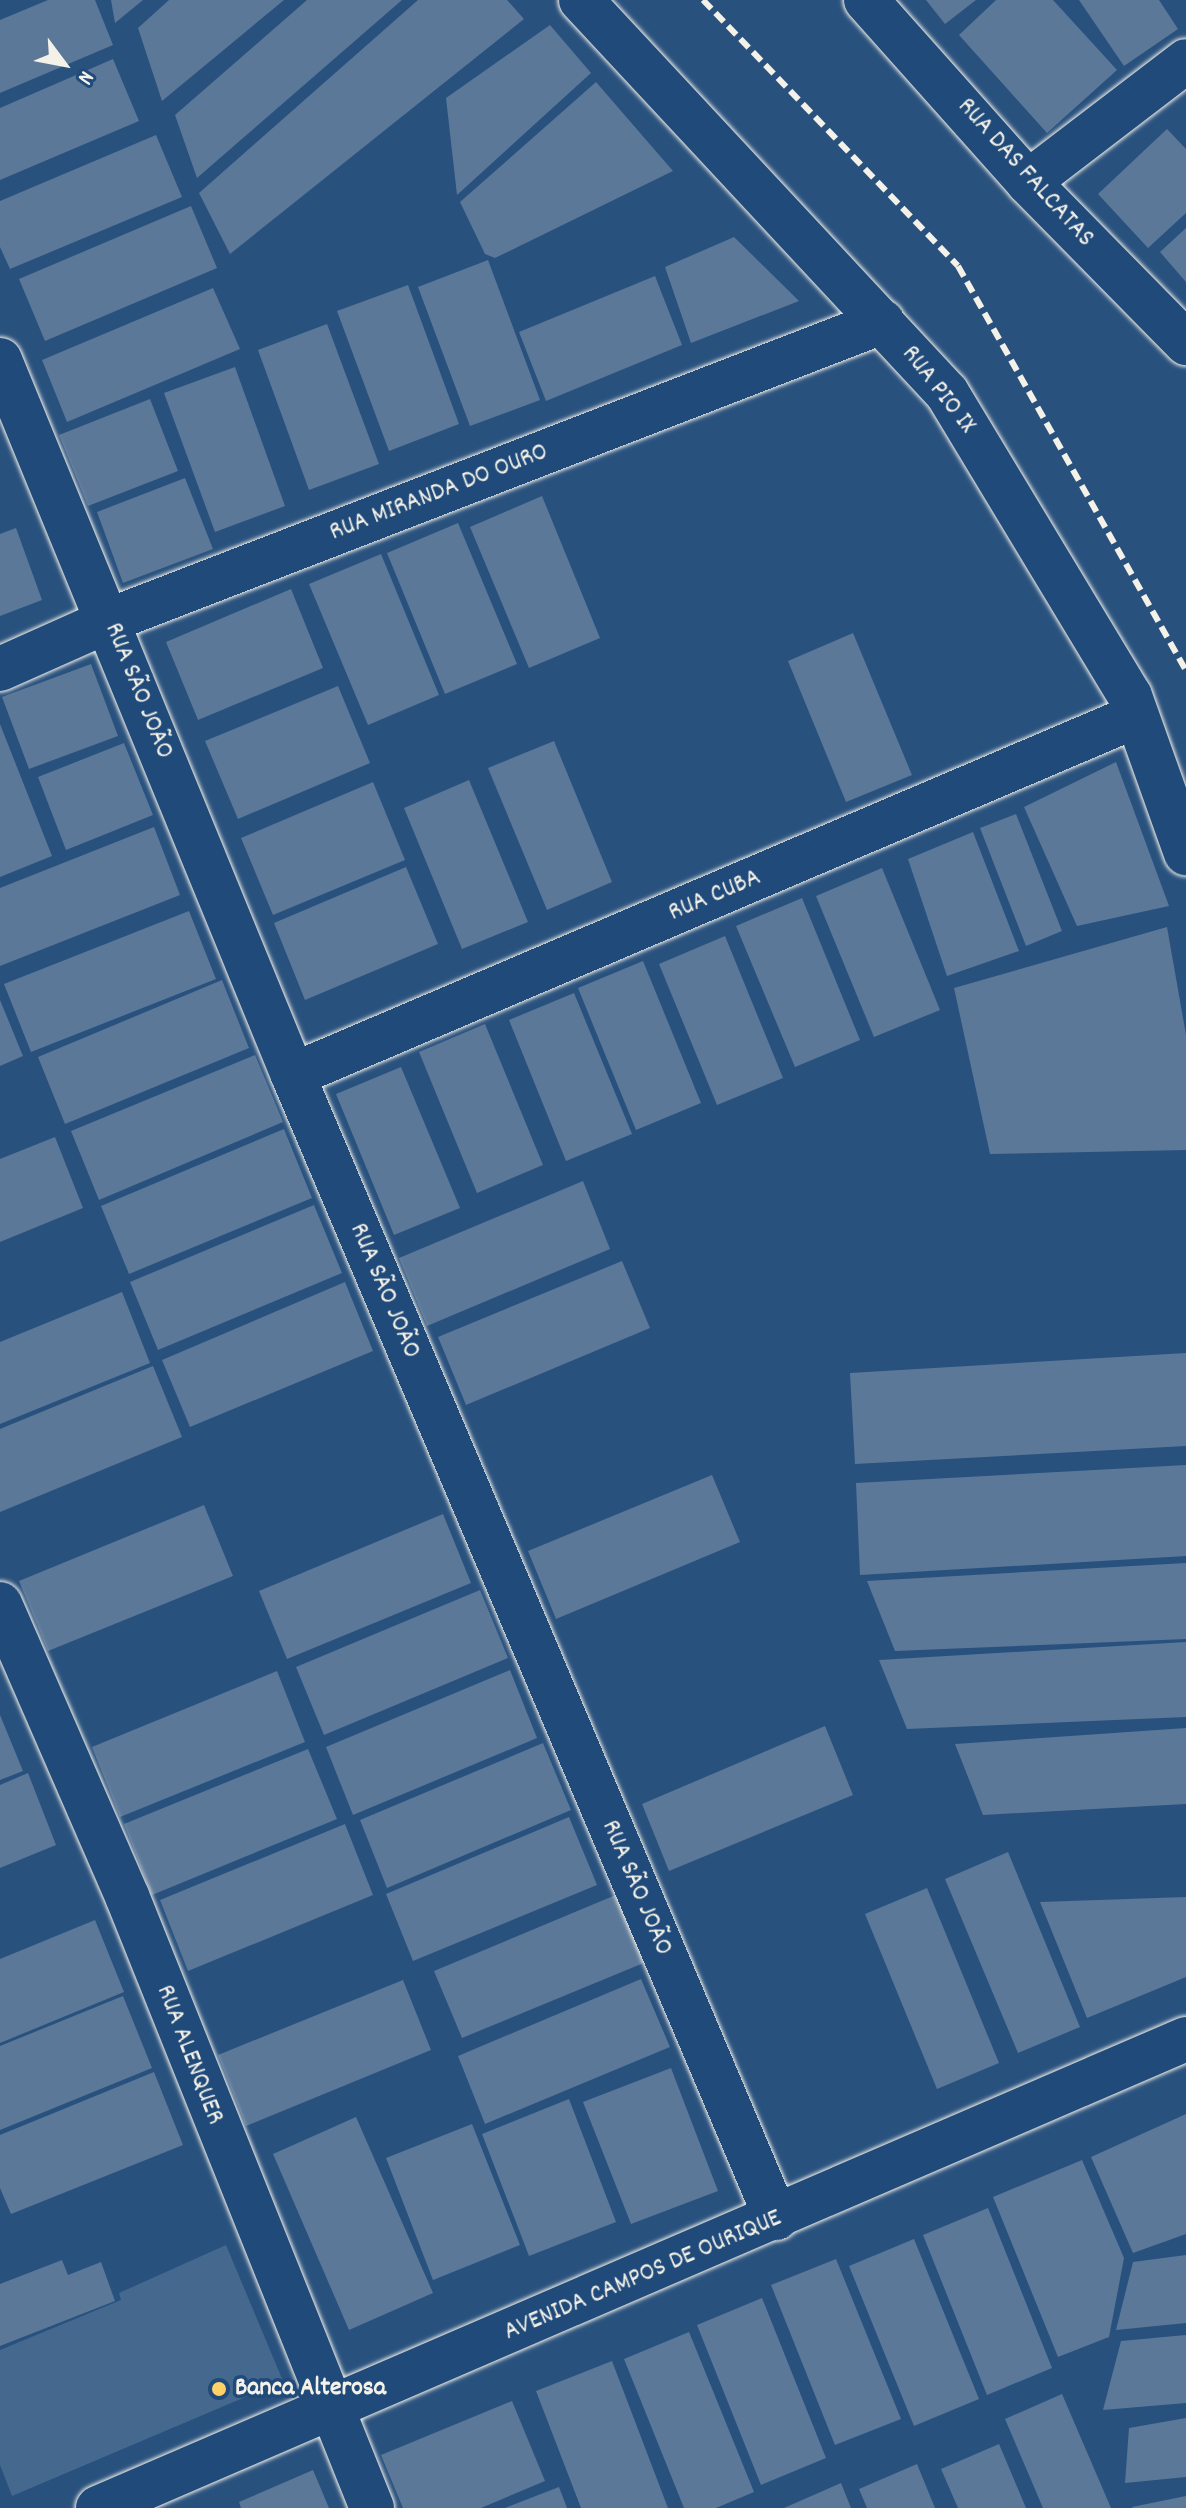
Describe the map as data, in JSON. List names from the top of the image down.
{
  "streets": {
    "street": [
      "RUA DAS FALCATAS",
      "RUA PIO IX",
      "RUA MIRANDA DO OURO",
      "RUA SÃO JOÃO",
      "RUA CUBA",
      "RUA ALENQUER",
      "AVENIDA CAMPOS DE OURIQUE"
    ]
  },
  "crossings": [
    ["RUA PIO IX", "RUA MIRANDA DO OURO"],
    ["RUA PIO IX", "RUA CUBA"],
    ["RUA MIRANDA DO OURO", "RUA SÃO JOÃO"],
    ["RUA SÃO JOÃO", "RUA CUBA"],
    ["RUA SÃO JOÃO", "AVENIDA CAMPOS DE OURIQUE"],
    ["RUA ALENQUER", "AVENIDA CAMPOS DE OURIQUE"]
  ],
  "places": ["Banca Alterosa"],
  "north": "bottom right"
}
